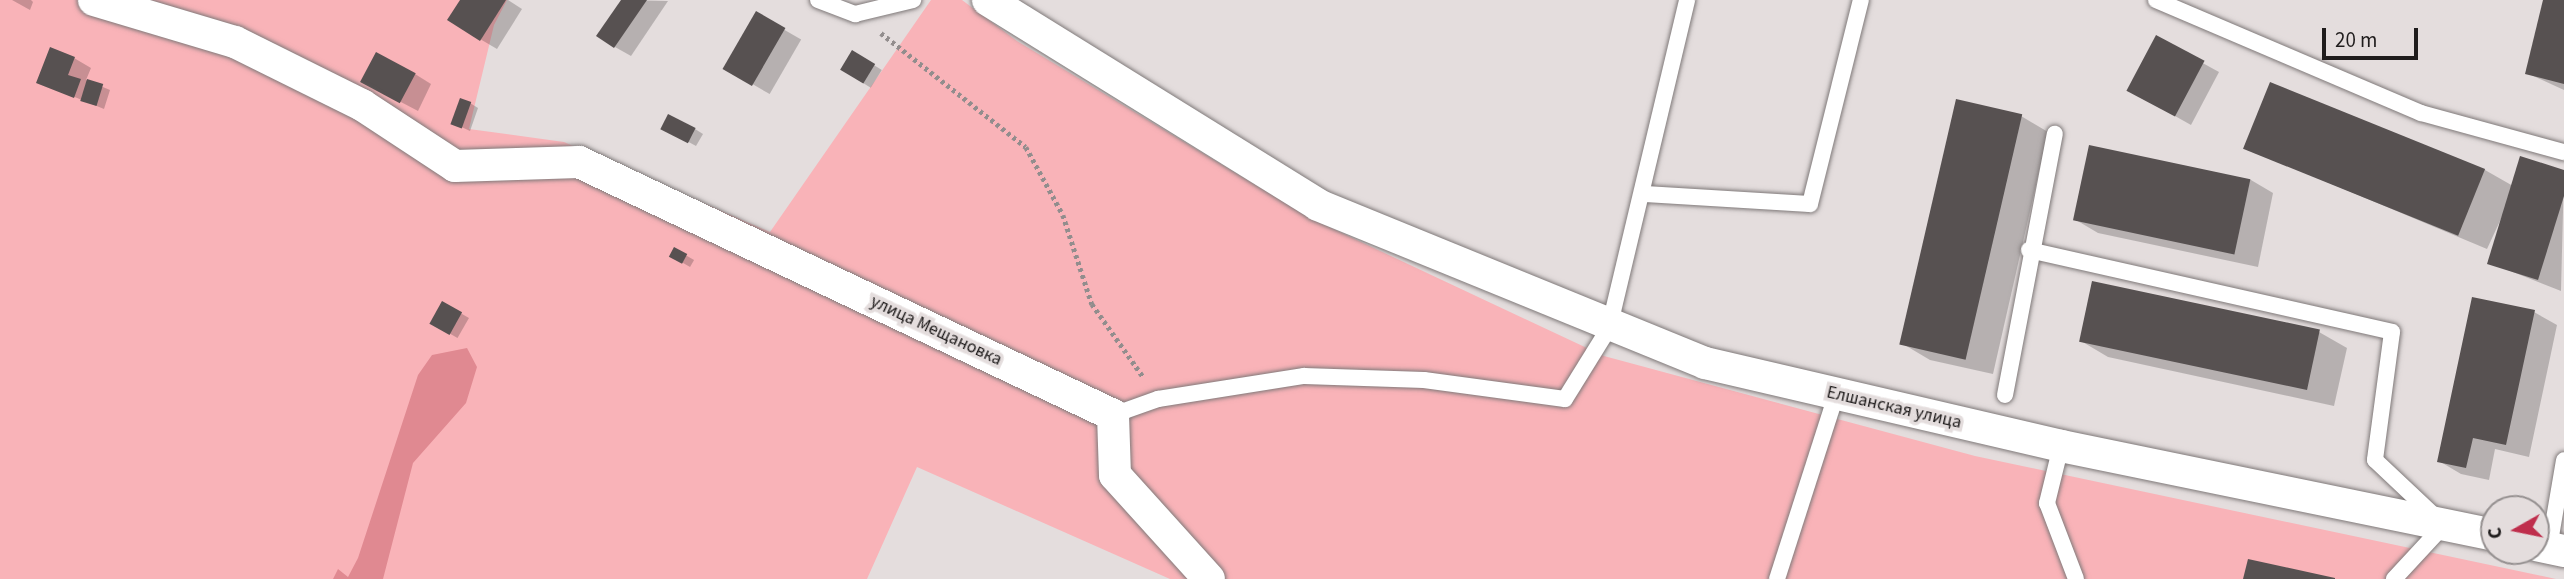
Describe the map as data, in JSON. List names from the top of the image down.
{
  "streets": {
    "street": ["улица Мещановка", "Елшанская улица"]
  },
  "scale_bar": "20 m",
  "north": "left"
}
